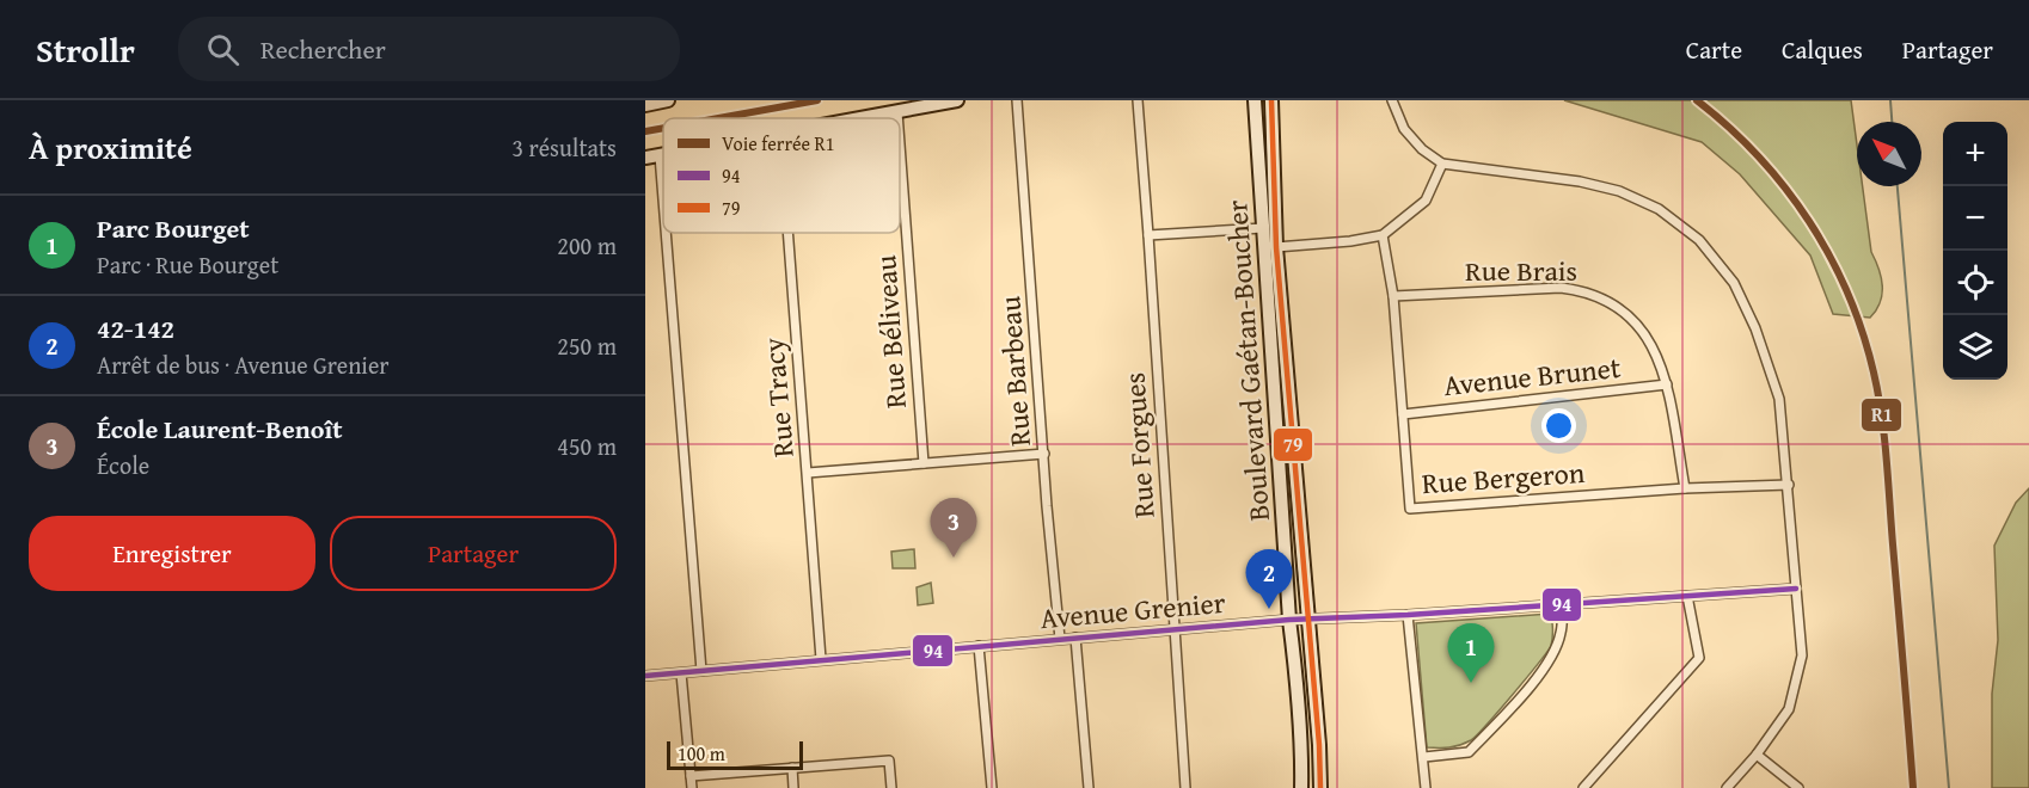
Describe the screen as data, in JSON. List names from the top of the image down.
{
  "streets": {
    "main road": ["Boulevard Gaétan-Boucher"],
    "street": [
      "Rue Brais",
      "Rue Béliveau",
      "Rue Barbeau",
      "Avenue Brunet",
      "Rue Tracy",
      "Rue Forgues",
      "Rue Bergeron",
      "Avenue Grenier"
    ]
  },
  "crossings": [
    ["Rue Brais", "Avenue Brunet"],
    ["Rue Brais", "Rue Bergeron"],
    ["Boulevard Gaétan-Boucher", "Avenue Grenier"],
    ["Rue Barbeau", "Avenue Grenier"],
    ["Avenue Brunet", "Rue Bergeron"],
    ["Rue Tracy", "Avenue Grenier"],
    ["Rue Forgues", "Avenue Grenier"]
  ],
  "lines": ["rail line R1", "transit line 79", "transit line 94"],
  "legend": ["Voie ferrée R1", "94", "79"],
  "scale_bar": "100 m",
  "north": "top left",
  "page": {
    "header": "Strollr",
    "search": "Rechercher",
    "nav": ["Carte", "Calques", "Partager"],
    "heading": ["À proximité", "3 résultats"],
    "map_buttons": ["+", "−"],
    "list": [
      {
        "mark": "1",
        "name": "Parc Bourget",
        "note": "Parc · Rue Bourget",
        "value": "200 m"
      },
      {
        "mark": "2",
        "name": "42-142",
        "note": "Arrêt de bus · Avenue Grenier",
        "value": "250 m"
      },
      {
        "mark": "3",
        "name": "École Laurent-Benoît",
        "note": "École",
        "value": "450 m"
      }
    ],
    "buttons": ["Enregistrer", "Partager"],
    "pins": ["3", "2", "1"],
    "scale": "100 m"
  }
}
